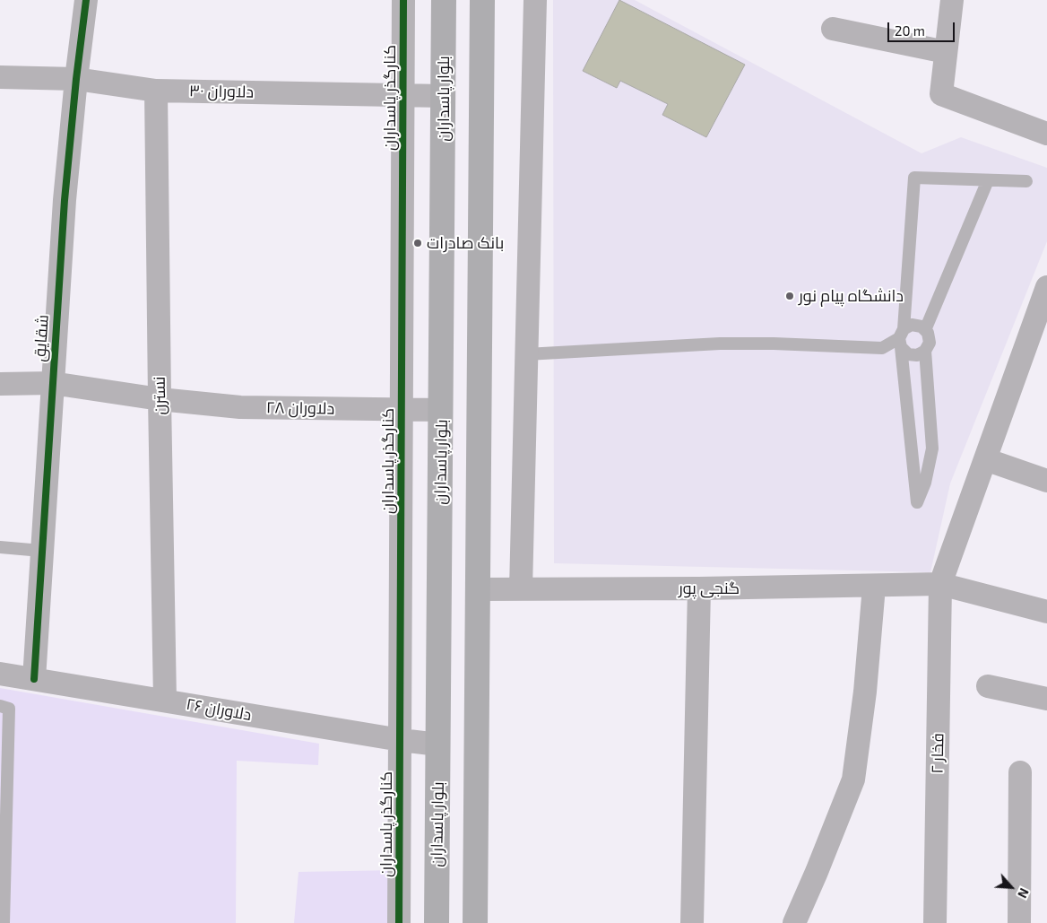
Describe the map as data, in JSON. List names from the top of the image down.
{
  "streets": {
    "main road": ["بلوار پاسداران"],
    "street": [
      "دلاوران ۳۰",
      "کنارگذر پاسداران",
      "شقایق",
      "نسترن",
      "دلاوران ۲۸",
      "گنجی پور",
      "دلاوران ۲۶",
      "فخار ۲"
    ]
  },
  "crossings": [
    ["دلاوران ۳۰", "کنارگذر پاسداران"],
    ["دلاوران ۳۰", "بلوار پاسداران"],
    ["دلاوران ۳۰", "شقایق"],
    ["دلاوران ۳۰", "نسترن"],
    ["کنارگذر پاسداران", "دلاوران ۲۸"],
    ["کنارگذر پاسداران", "دلاوران ۲۶"],
    ["بلوار پاسداران", "دلاوران ۲۸"],
    ["بلوار پاسداران", "دلاوران ۲۶"],
    ["شقایق", "دلاوران ۲۸"],
    ["شقایق", "دلاوران ۲۶"],
    ["نسترن", "دلاوران ۲۸"],
    ["نسترن", "دلاوران ۲۶"],
    ["گنجی پور", "فخار ۲"]
  ],
  "places": ["بانک صادرات", "دانشگاه پیام نور"],
  "scale_bar": "20 m",
  "north": "bottom right"
}
